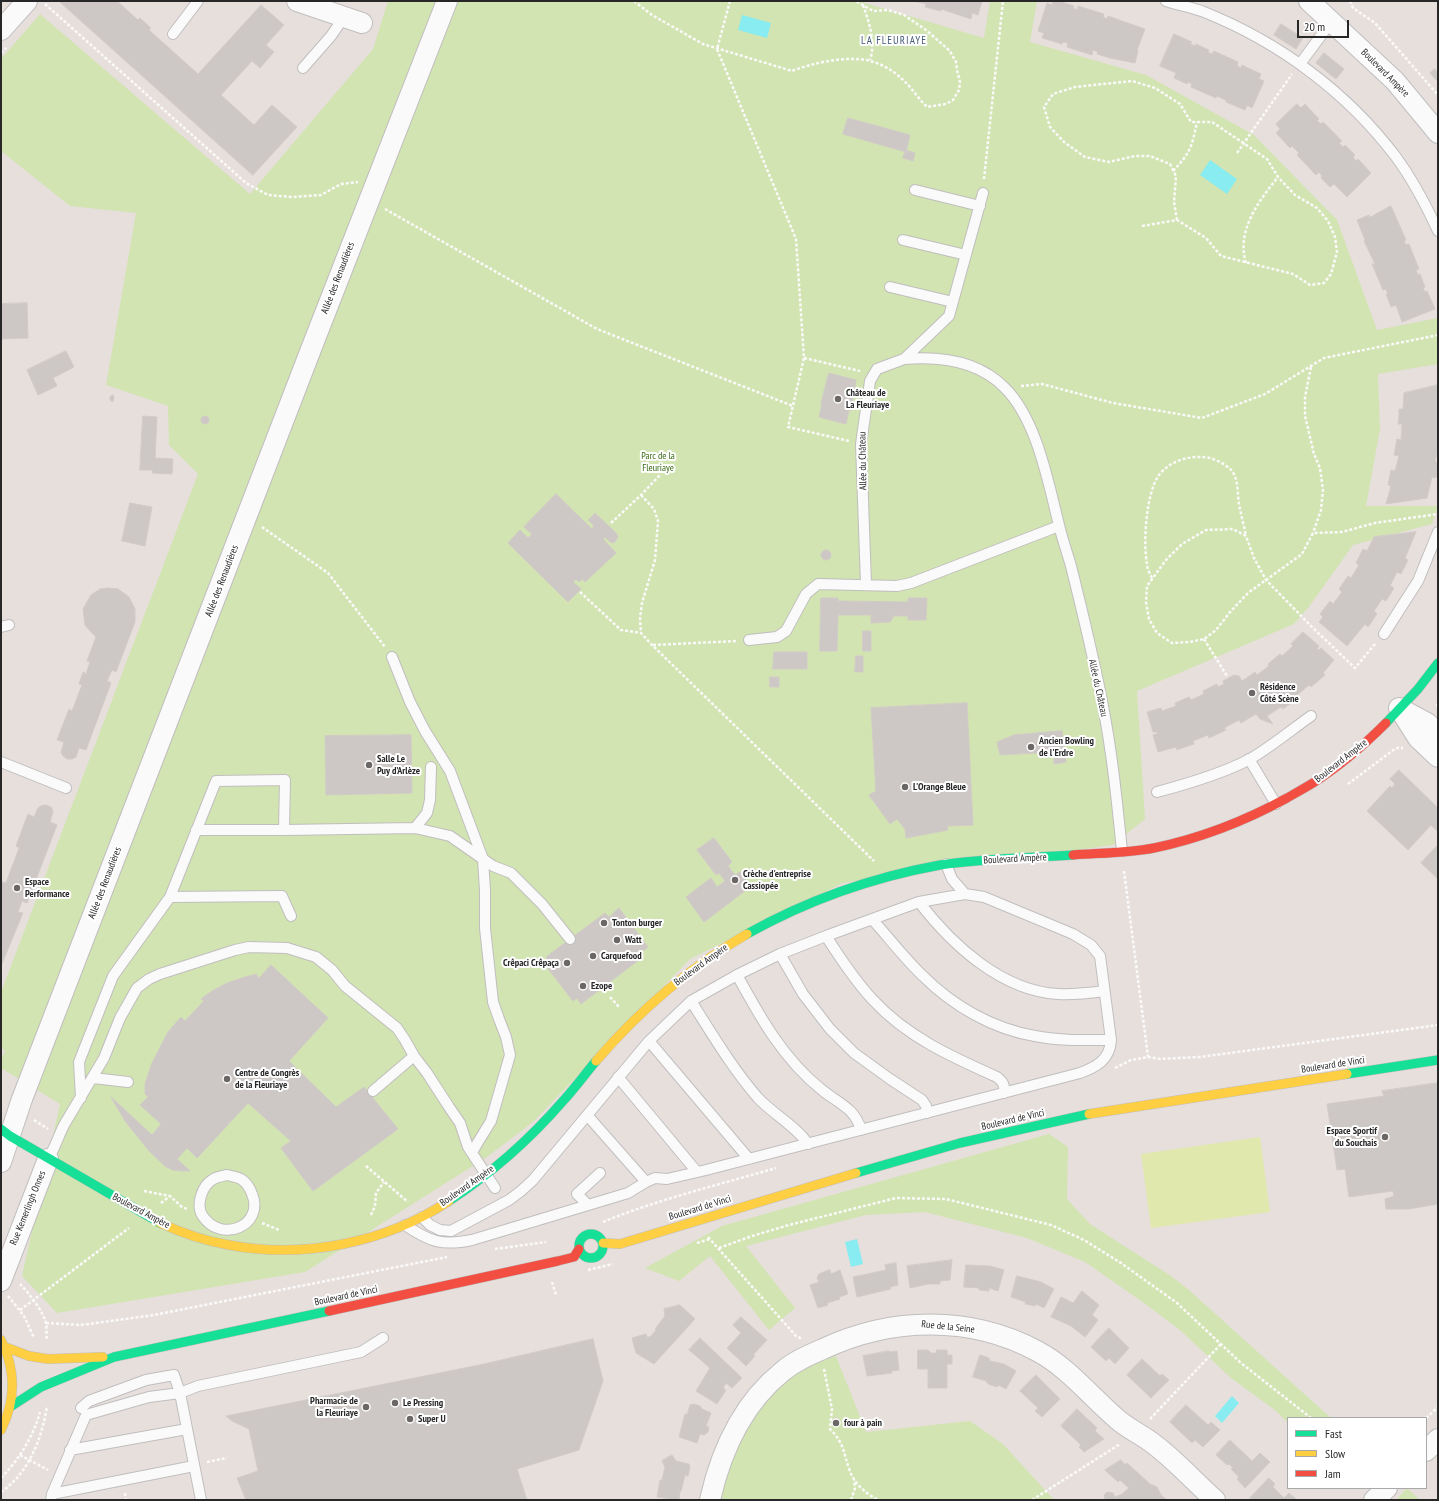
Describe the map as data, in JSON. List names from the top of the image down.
{
  "streets": {
    "main road": ["Boulevard Ampère", "Boulevard de Vinci"],
    "street": ["Allée des Renaudières", "Rue Kemerlingh Onnes", "Rue de la Seine"],
    "lane": ["Allée du Château"]
  },
  "crossings": [
    ["Boulevard Ampère", "Allée des Renaudières"],
    ["Boulevard Ampère", "Allée du Château"],
    ["Boulevard Ampère", "Rue Kemerlingh Onnes"]
  ],
  "districts": ["LA FLEURIAYE"],
  "parks": ["Parc de la Fleuriaye"],
  "places": [
    "Château de La Fleuriaye",
    "Résidence Côté Scène",
    "Ancien Bowling de l'Erdre",
    "Salle Le Puy d’Arlèze",
    "L'Orange Bleue",
    "Crèche d'entreprise Cassiopée",
    "Espace Performance",
    "Tonton burger",
    "Watt",
    "Carquefood",
    "Crêpaci Crêpaça",
    "Ezope",
    "Centre de Congrès de la Fleuriaye",
    "Espace Sportif du Souchais",
    "Le Pressing",
    "Pharmacie de la Fleuriaye",
    "Super U",
    "four à pain"
  ],
  "legend": ["Fast", "Slow", "Jam"],
  "scale_bar": "20 m"
}
